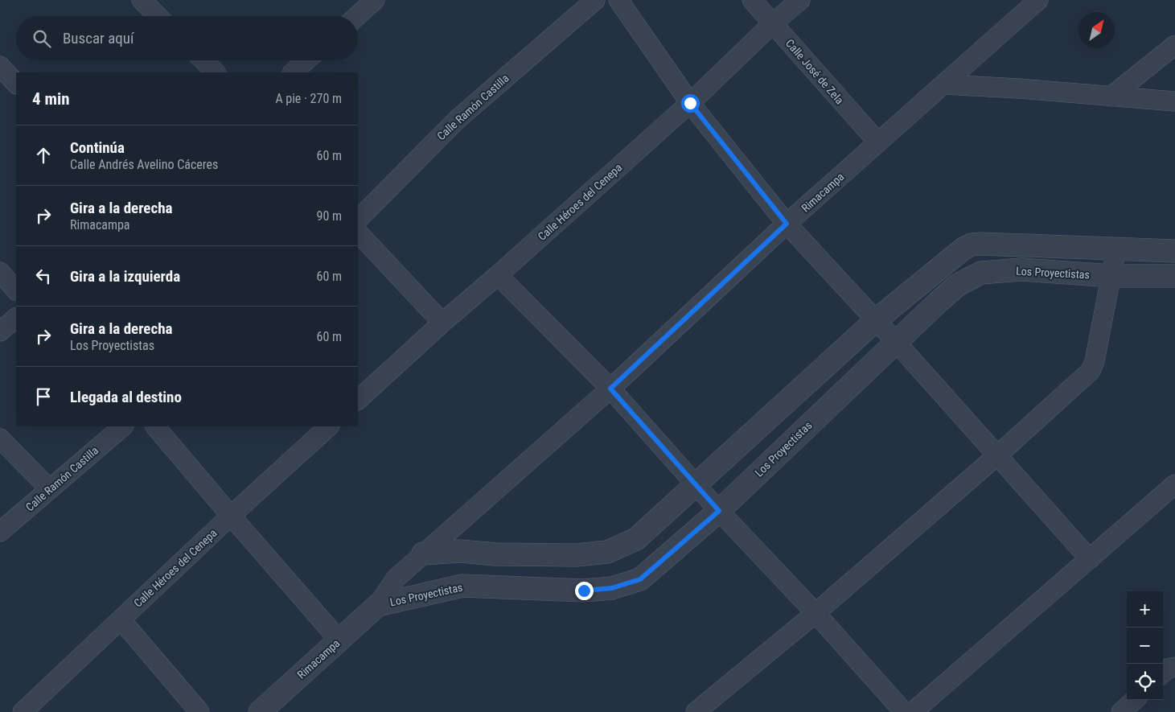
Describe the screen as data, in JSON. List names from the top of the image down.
{
  "streets": {
    "street": [
      "Calle José de Zela",
      "Calle Ramón Castilla",
      "Rimacampa",
      "Calle Héroes del Cenepa",
      "Los Proyectistas"
    ]
  },
  "crossings": [
    ["Calle José de Zela", "Rimacampa"],
    ["Calle José de Zela", "Calle Héroes del Cenepa"],
    ["Rimacampa", "Los Proyectistas"]
  ],
  "north": "top right",
  "page": {
    "search": "Buscar aquí",
    "heading": ["4 min", "A pie · 270 m"],
    "list": [
      ["Continúa", "Calle Andrés Avelino Cáceres", "60 m"],
      ["Gira a la derecha", "Rimacampa", "90 m"],
      ["Gira a la izquierda", "60 m"],
      ["Gira a la derecha", "Los Proyectistas", "60 m"],
      "Llegada al destino"
    ],
    "map_buttons": ["+", "−"]
  }
}
